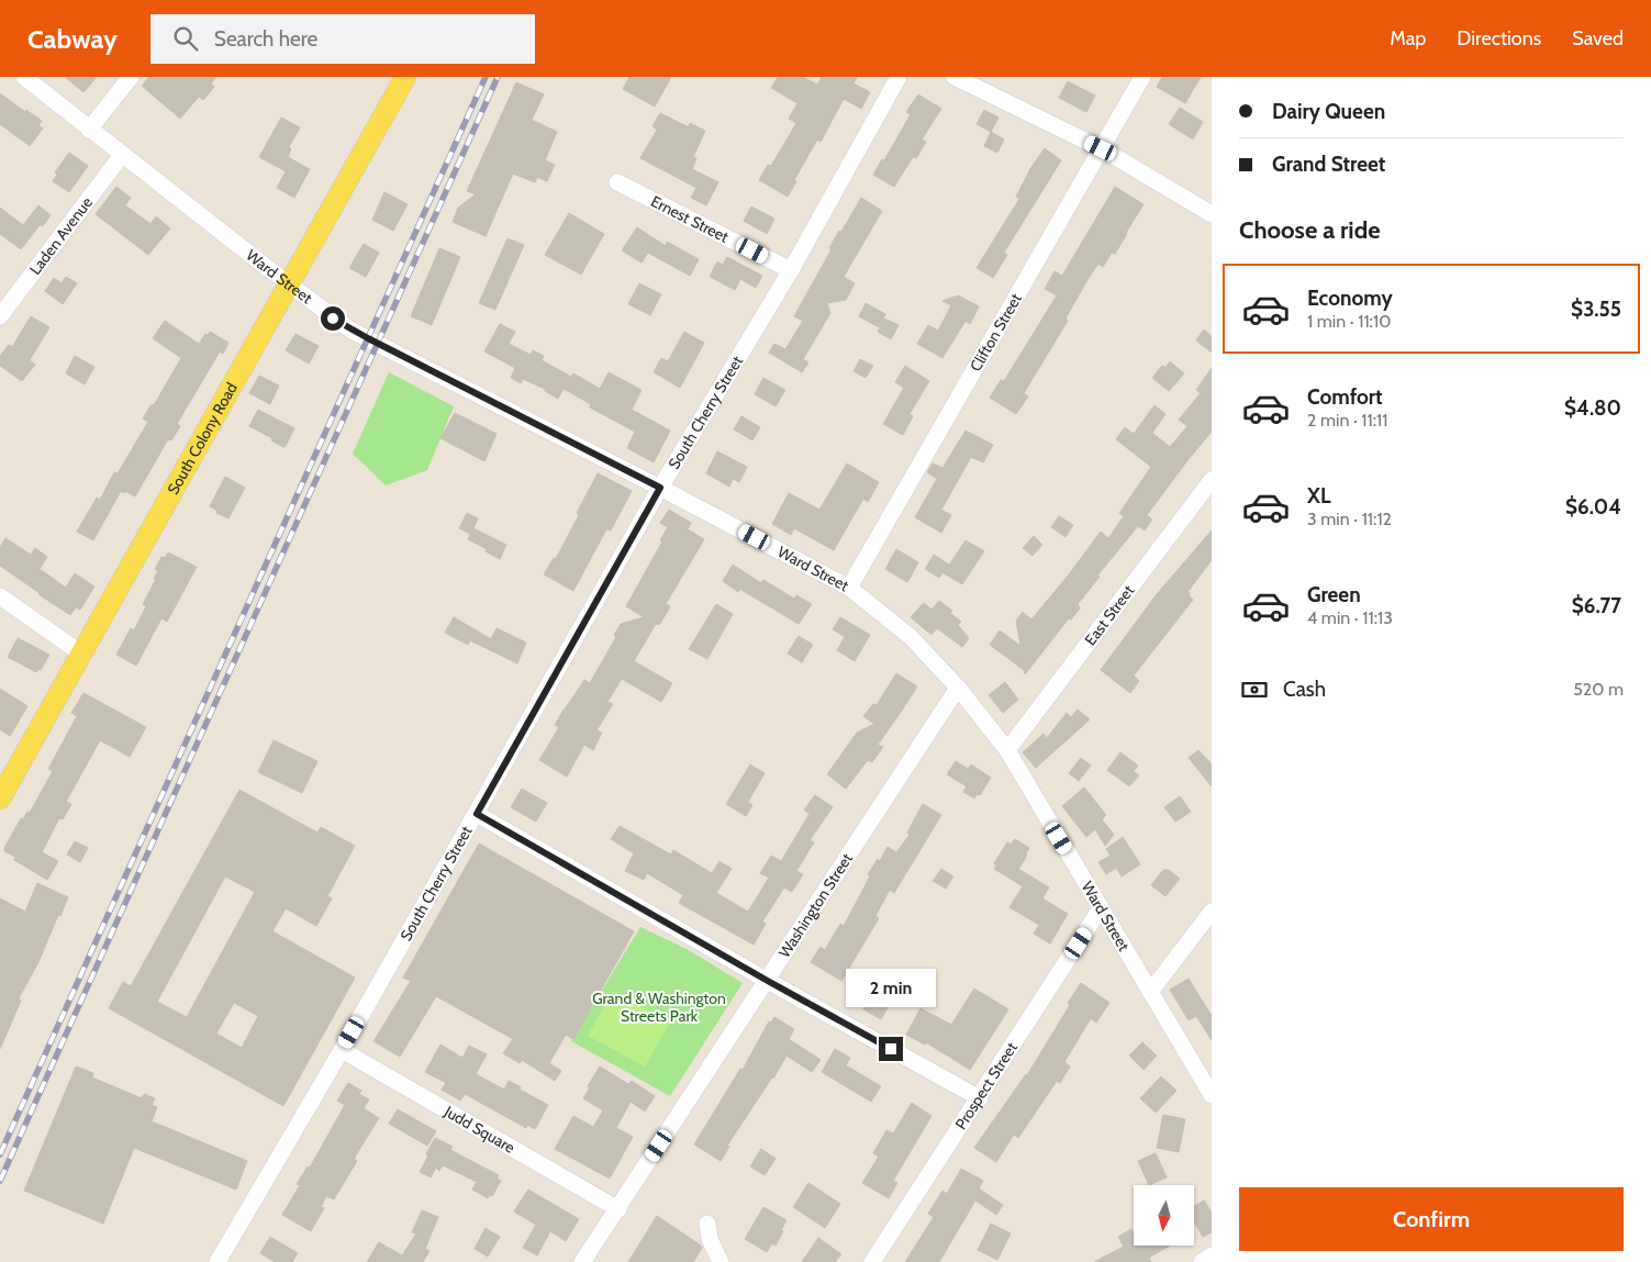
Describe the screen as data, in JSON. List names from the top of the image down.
{
  "streets": {
    "main road": ["South Colony Road"],
    "street": [
      "Ernest Street",
      "Laden Avenue",
      "Ward Street",
      "Clifton Street",
      "South Cherry Street",
      "East Street",
      "Washington Street",
      "Prospect Street",
      "Judd Square"
    ]
  },
  "crossings": [
    ["Ernest Street", "South Cherry Street"],
    ["Laden Avenue", "Ward Street"],
    ["Ward Street", "Clifton Street"],
    ["Ward Street", "South Cherry Street"],
    ["Ward Street", "South Colony Road"],
    ["Ward Street", "East Street"],
    ["Ward Street", "Washington Street"],
    ["Ward Street", "Prospect Street"],
    ["South Cherry Street", "Judd Square"],
    ["Washington Street", "Judd Square"]
  ],
  "parks": ["Grand & Washington Streets Park"],
  "north": "bottom",
  "page": {
    "header": "Cabway",
    "search": "Search here",
    "nav": ["Map", "Directions", "Saved"],
    "banner": ["Dairy Queen", "Grand Street"],
    "heading": "Choose a ride",
    "list": [
      {
        "name": "Economy",
        "note": "1 min · 11:10",
        "value": "$3.55"
      },
      {
        "name": "Comfort",
        "note": "2 min · 11:11",
        "value": "$4.80"
      },
      {
        "name": "XL",
        "note": "3 min · 11:12",
        "value": "$6.04"
      },
      {
        "name": "Green",
        "note": "4 min · 11:13",
        "value": "$6.77"
      }
    ],
    "pay": ["Cash", "520 m"],
    "bubble": "2 min",
    "buttons": "Confirm"
  }
}
